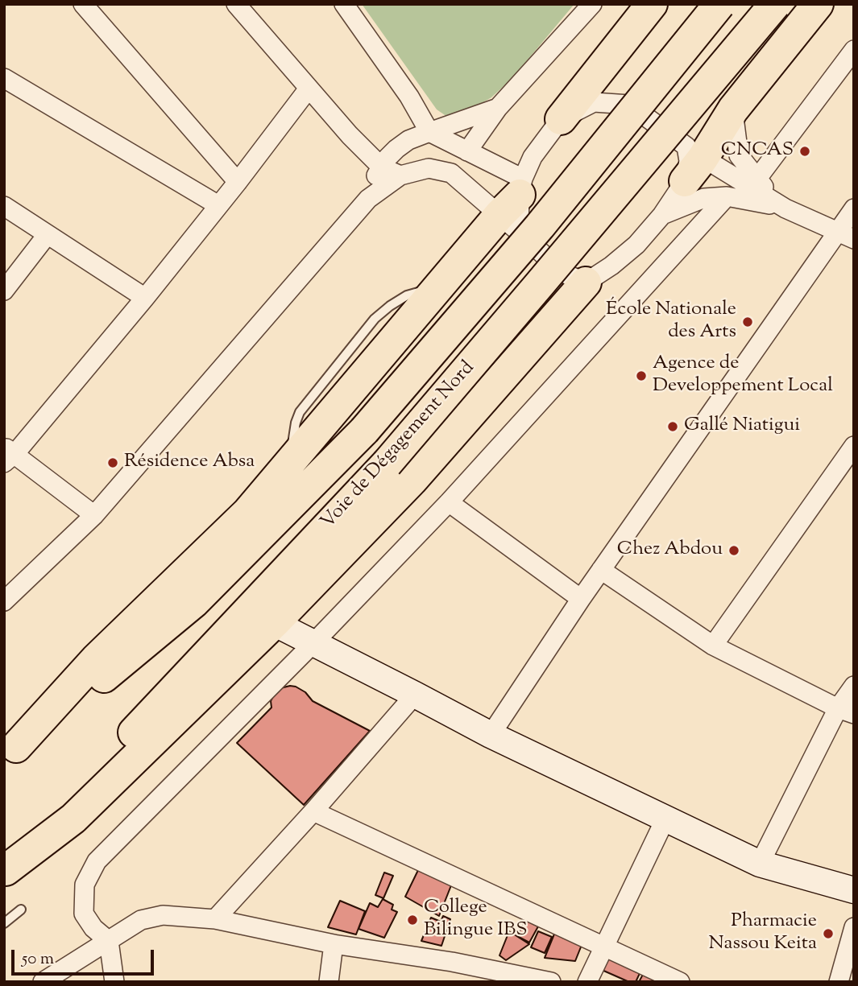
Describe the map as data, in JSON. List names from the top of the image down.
{
  "streets": {
    "highway": ["Voie de Dégagement Nord"]
  },
  "places": [
    "CNCAS",
    "École Nationale des Arts",
    "Agence de Developpement Local",
    "Gallé Niatigui",
    "Résidence Absa",
    "Chez Abdou",
    "College Bilingue IBS",
    "Pharmacie Nassou Keita"
  ],
  "scale_bar": "50 m"
}
